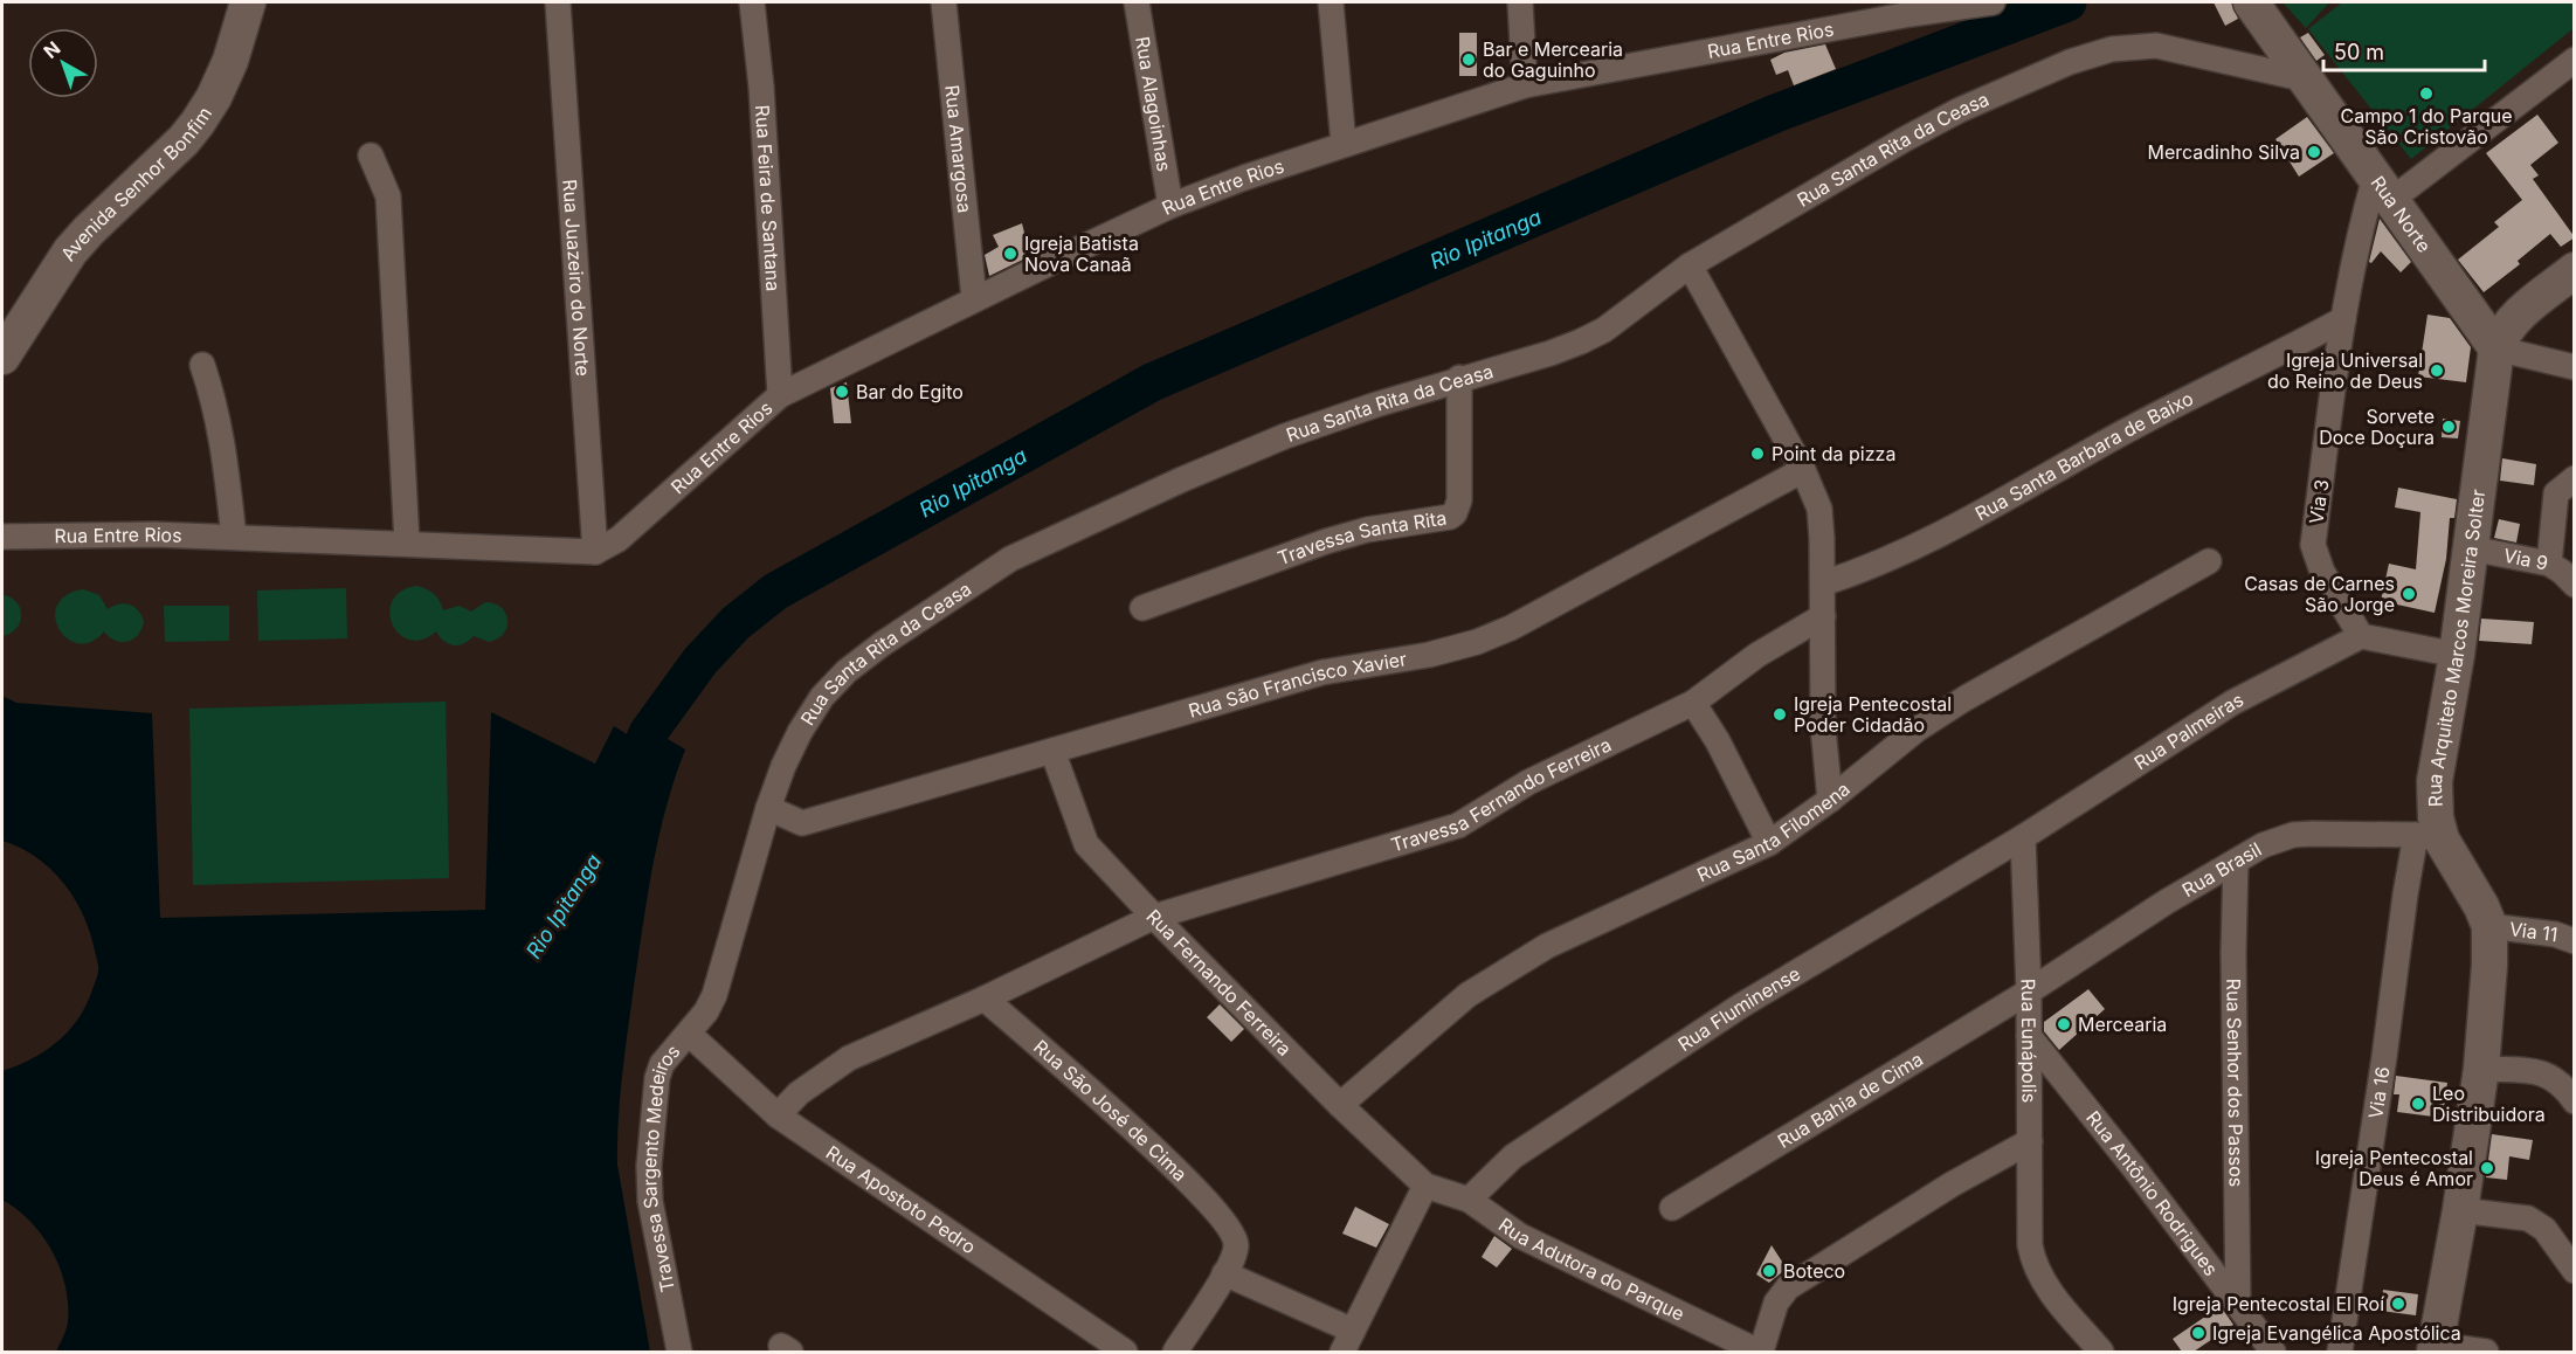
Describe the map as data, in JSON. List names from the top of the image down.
{
  "streets": {
    "street": [
      "Rua Entre Rios",
      "Rua Alagoinhas",
      "Rua Amargosa",
      "Rua Santa Rita da Ceasa",
      "Avenida Senhor Bonfim",
      "Rua Feira de Santana",
      "Rua Norte",
      "Rua Juazeiro do Norte",
      "Rua Santa Barbara de Baixo",
      "Via 3",
      "Travessa Santa Rita",
      "Via 9",
      "Rua Arquiteto Marcos Moreira Solter",
      "Rua São Francisco Xavier",
      "Rua Palmeiras",
      "Travessa Fernando Ferreira",
      "Rua Santa Filomena",
      "Rua Brasil",
      "Via 11",
      "Rua Fernando Ferreira",
      "Rua Fluminense",
      "Rua Eunápolis",
      "Rua Senhor dos Passos",
      "Via 16",
      "Rua Bahia de Cima",
      "Rua São José de Cima",
      "Travessa Sargento Medeiros",
      "Rua Antônio Rodrigues",
      "Rua Apostoto Pedro",
      "Rua Adutora do Parque"
    ]
  },
  "crossings": [
    ["Rua Entre Rios", "Rua Alagoinhas"],
    ["Rua Entre Rios", "Rua Amargosa"],
    ["Rua Entre Rios", "Rua Feira de Santana"],
    ["Rua Entre Rios", "Rua Juazeiro do Norte"],
    ["Rua Santa Rita da Ceasa", "Rua Norte"],
    ["Rua Santa Rita da Ceasa", "Travessa Santa Rita"],
    ["Rua Santa Rita da Ceasa", "Rua São Francisco Xavier"],
    ["Rua Santa Rita da Ceasa", "Travessa Sargento Medeiros"],
    ["Rua Santa Rita da Ceasa", "Rua Apostoto Pedro"],
    ["Rua Norte", "Via 3"],
    ["Rua Norte", "Rua Arquiteto Marcos Moreira Solter"],
    ["Rua Santa Barbara de Baixo", "Via 3"],
    ["Via 3", "Rua Palmeiras"],
    ["Via 9", "Rua Arquiteto Marcos Moreira Solter"],
    ["Rua Arquiteto Marcos Moreira Solter", "Rua Brasil"],
    ["Rua Arquiteto Marcos Moreira Solter", "Via 11"],
    ["Rua Arquiteto Marcos Moreira Solter", "Via 16"],
    ["Rua São Francisco Xavier", "Rua Fernando Ferreira"],
    ["Rua Palmeiras", "Rua Fluminense"],
    ["Rua Palmeiras", "Rua Eunápolis"],
    ["Travessa Fernando Ferreira", "Rua Fernando Ferreira"],
    ["Rua Santa Filomena", "Rua Fernando Ferreira"],
    ["Rua Brasil", "Rua Eunápolis"],
    ["Rua Brasil", "Rua Senhor dos Passos"],
    ["Rua Brasil", "Via 16"],
    ["Rua Brasil", "Rua Bahia de Cima"],
    ["Rua Fernando Ferreira", "Rua Adutora do Parque"],
    ["Rua Fluminense", "Rua Eunápolis"],
    ["Rua Fluminense", "Rua Adutora do Parque"],
    ["Rua Eunápolis", "Rua Bahia de Cima"],
    ["Rua Eunápolis", "Rua Antônio Rodrigues"],
    ["Rua Senhor dos Passos", "Rua Antônio Rodrigues"],
    ["Travessa Sargento Medeiros", "Rua Apostoto Pedro"]
  ],
  "water": ["Rio Ipitanga"],
  "places": [
    "Bar e Mercearia do Gaguinho",
    "Campo 1 do Parque São Cristovão",
    "Mercadinho Silva",
    "Igreja Batista Nova Canaã",
    "Igreja Universal do Reino de Deus",
    "Bar do Egito",
    "Sorvete Doce Doçura",
    "Point da pizza",
    "Casas de Carnes São Jorge",
    "Igreja Pentecostal Poder Cidadão",
    "Mercearia",
    "Leo Distribuidora",
    "Igreja Pentecostal Deus é Amor",
    "Boteco",
    "Igreja Pentecostal El Roí",
    "Igreja Evangélica Apostólica"
  ],
  "scale_bar": "50 m",
  "north": "top left"
}
